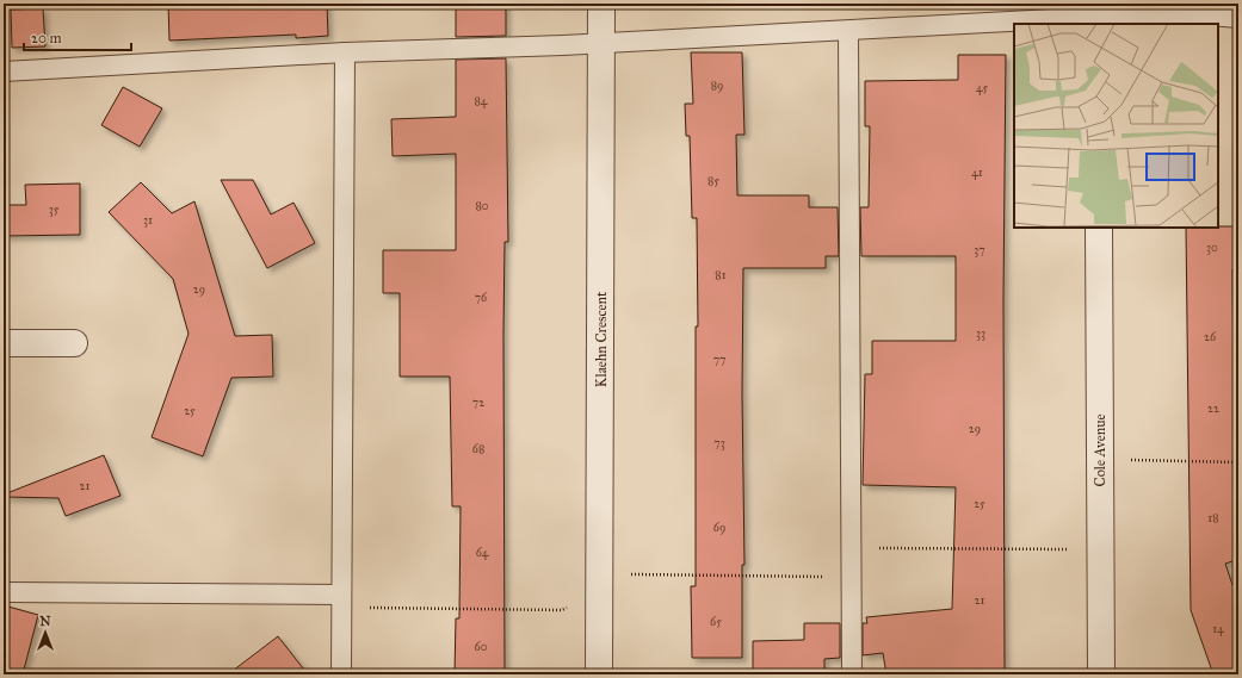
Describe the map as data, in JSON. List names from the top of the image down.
{
  "streets": {
    "street": ["Klaehn Crescent", "Cole Avenue"]
  },
  "house_numbers": [
    "89",
    "45",
    "84",
    "41",
    "85",
    "80",
    "35",
    "31",
    "30",
    "37",
    "81",
    "29",
    "76",
    "33",
    "26",
    "77",
    "72",
    "22",
    "25",
    "29",
    "73",
    "68",
    "21",
    "25",
    "18",
    "69",
    "64",
    "21",
    "65",
    "14",
    "60"
  ],
  "scale_bar": "20 m",
  "north": "top"
}
